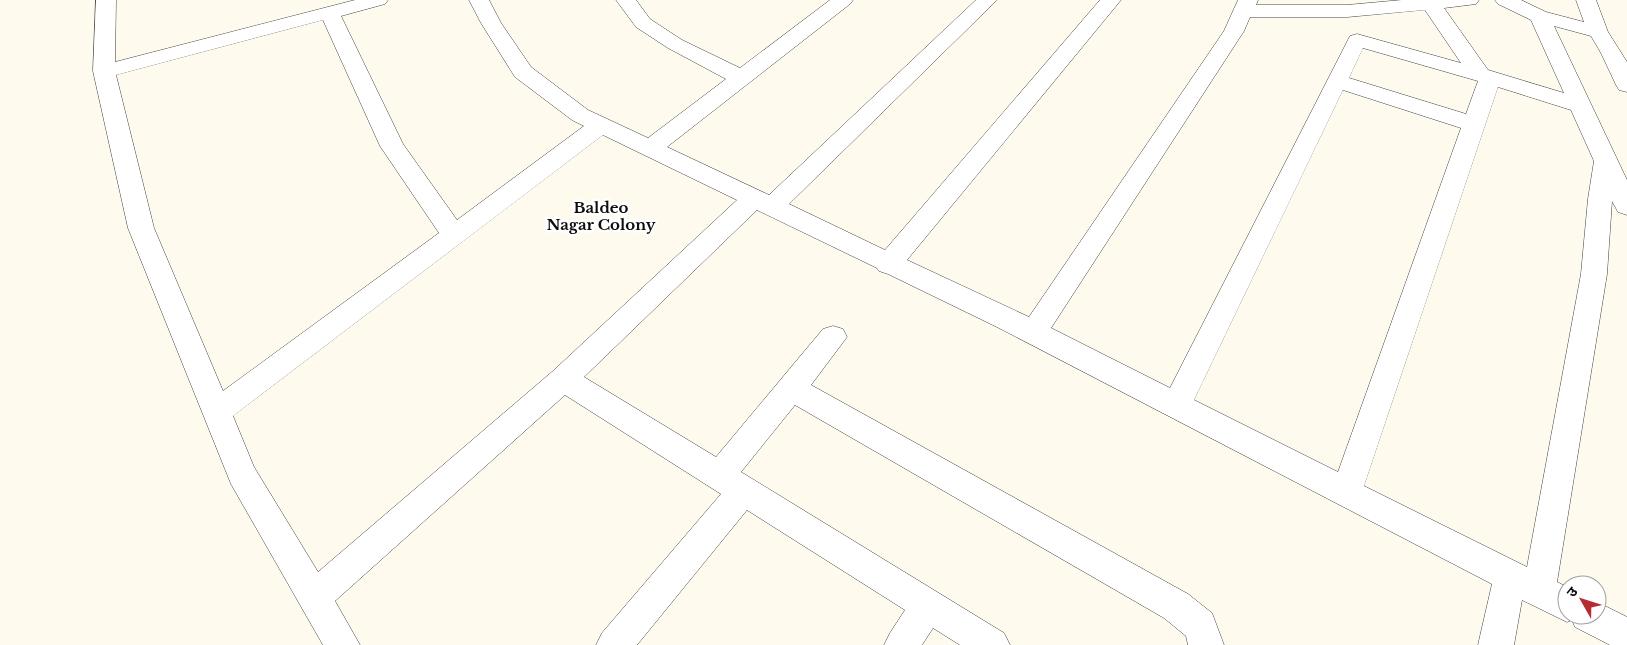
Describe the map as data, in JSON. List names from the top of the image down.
{
  "districts": ["Baldeo Nagar Colony"],
  "north": "top left"
}
